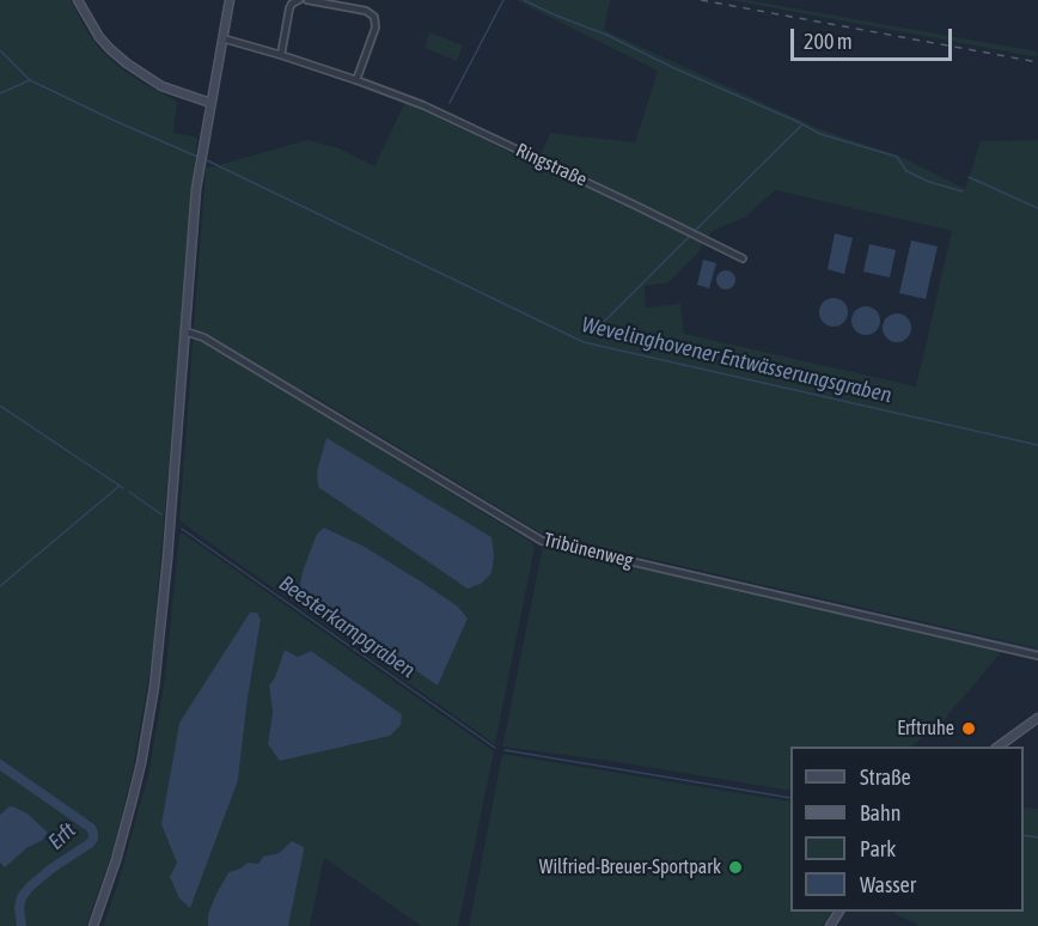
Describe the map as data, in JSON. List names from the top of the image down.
{
  "streets": {
    "street": ["Ringstraße", "Tribünenweg"]
  },
  "water": ["Wevelinghovener Entwässerungsgraben", "Beesterkampgraben", "Erft"],
  "places": ["Erftruhe", "Wilfried-Breuer-Sportpark"],
  "legend": [
    "Straße",
    "Bahn",
    "Park",
    "Wasser"
  ],
  "scale_bar": "200 m"
}
